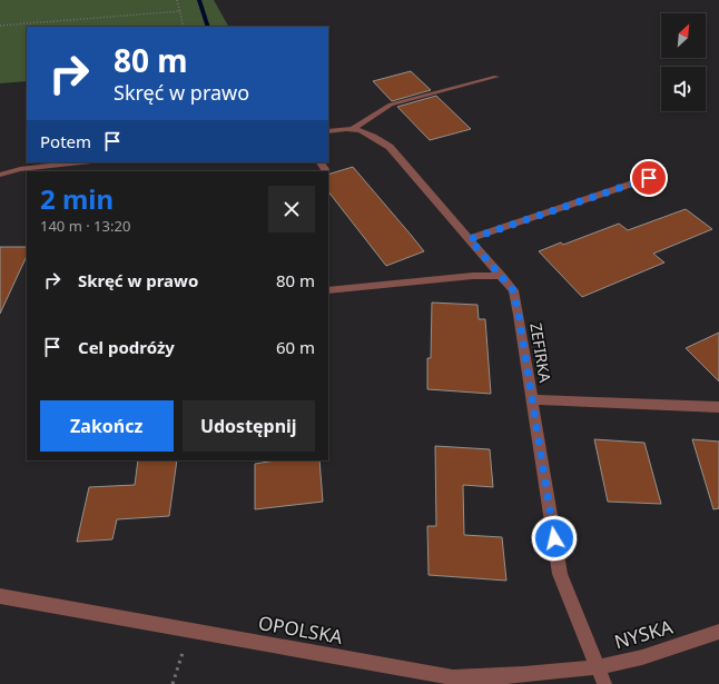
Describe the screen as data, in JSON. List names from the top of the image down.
{
  "streets": {
    "street": ["ZEFIRKA", "OPOLSKA", "NYSKA"]
  },
  "crossings": [
    ["ZEFIRKA", "OPOLSKA"],
    ["ZEFIRKA", "NYSKA"],
    ["OPOLSKA", "NYSKA"]
  ],
  "north": "top right",
  "page": {
    "turn": ["80 m", "Skręć w prawo"],
    "then": "Potem",
    "heading": ["2 min", "140 m · 13:20"],
    "list": [
      {
        "name": "Skręć w prawo",
        "value": "80 m"
      },
      {
        "name": "Cel podróży",
        "value": "60 m"
      }
    ],
    "buttons": ["Zakończ", "Udostępnij"]
  }
}
